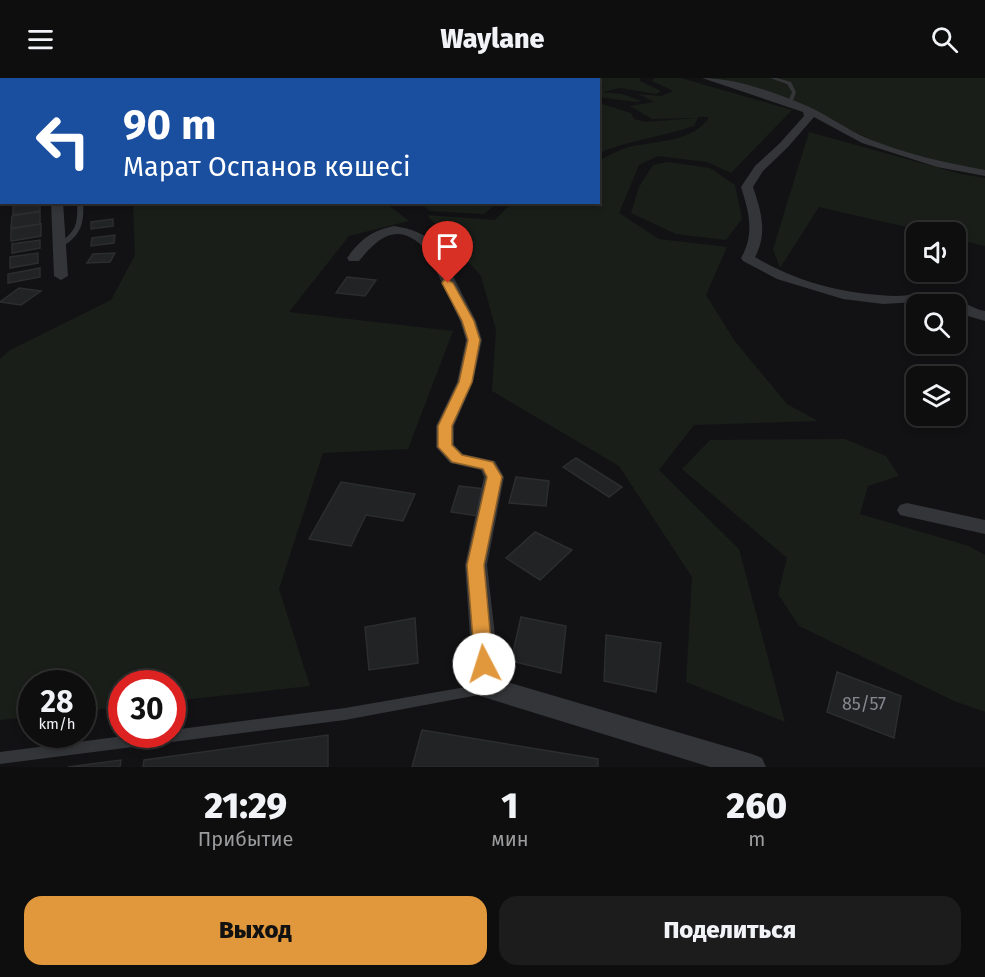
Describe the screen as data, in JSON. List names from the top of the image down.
{
  "house_numbers": ["85/57"],
  "page": {
    "header": "Waylane",
    "turn": ["90 m", "Марат Оспанов көшесі"],
    "speed": "28 km/h",
    "limit": "30",
    "eta": [
      "21:29",
      "Прибытие",
      "1",
      "мин",
      "260",
      "m"
    ],
    "buttons": ["Выход", "Поделиться"]
  }
}
